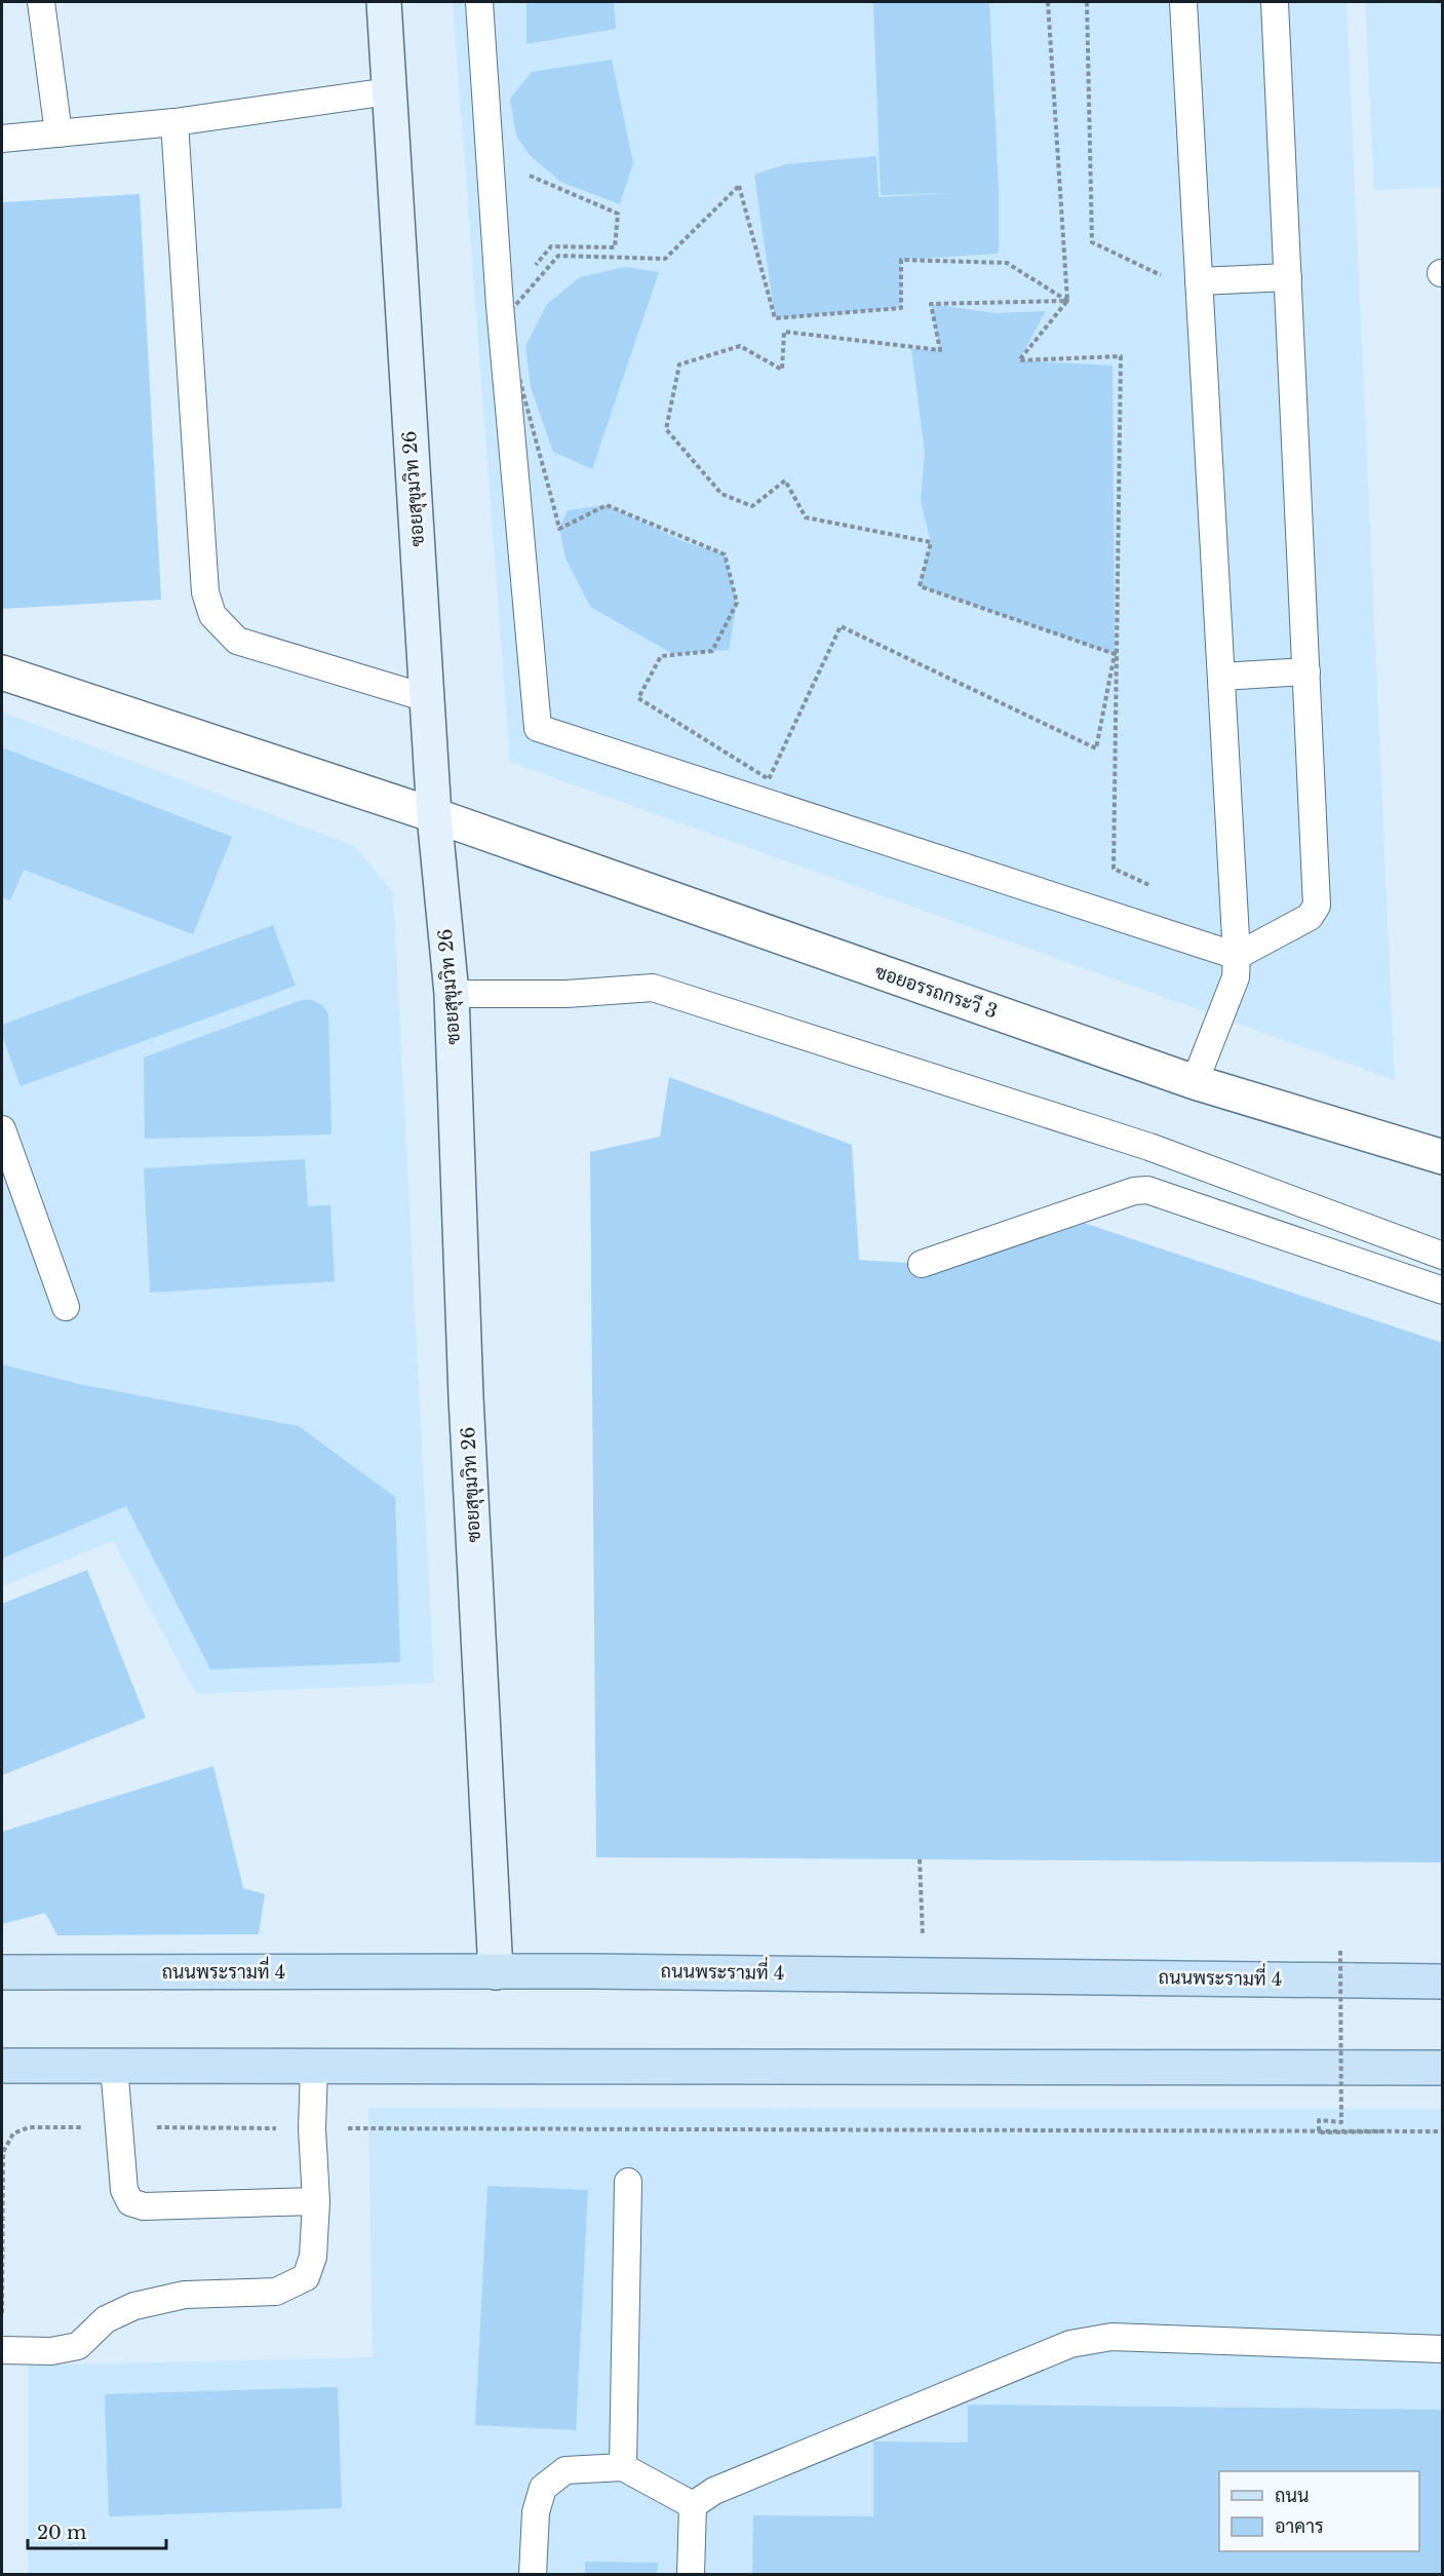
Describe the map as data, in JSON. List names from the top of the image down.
{
  "streets": {
    "main road": ["ถนนพระรามที่ 4"],
    "street": ["ซอยสุขุมวิท 26", "ซอยอรรถกระวี 3"]
  },
  "crossings": [
    ["ซอยสุขุมวิท 26", "ซอยอรรถกระวี 3"],
    ["ซอยสุขุมวิท 26", "ถนนพระรามที่ 4"]
  ],
  "legend": ["ถนน", "อาคาร"],
  "scale_bar": "20 m"
}
